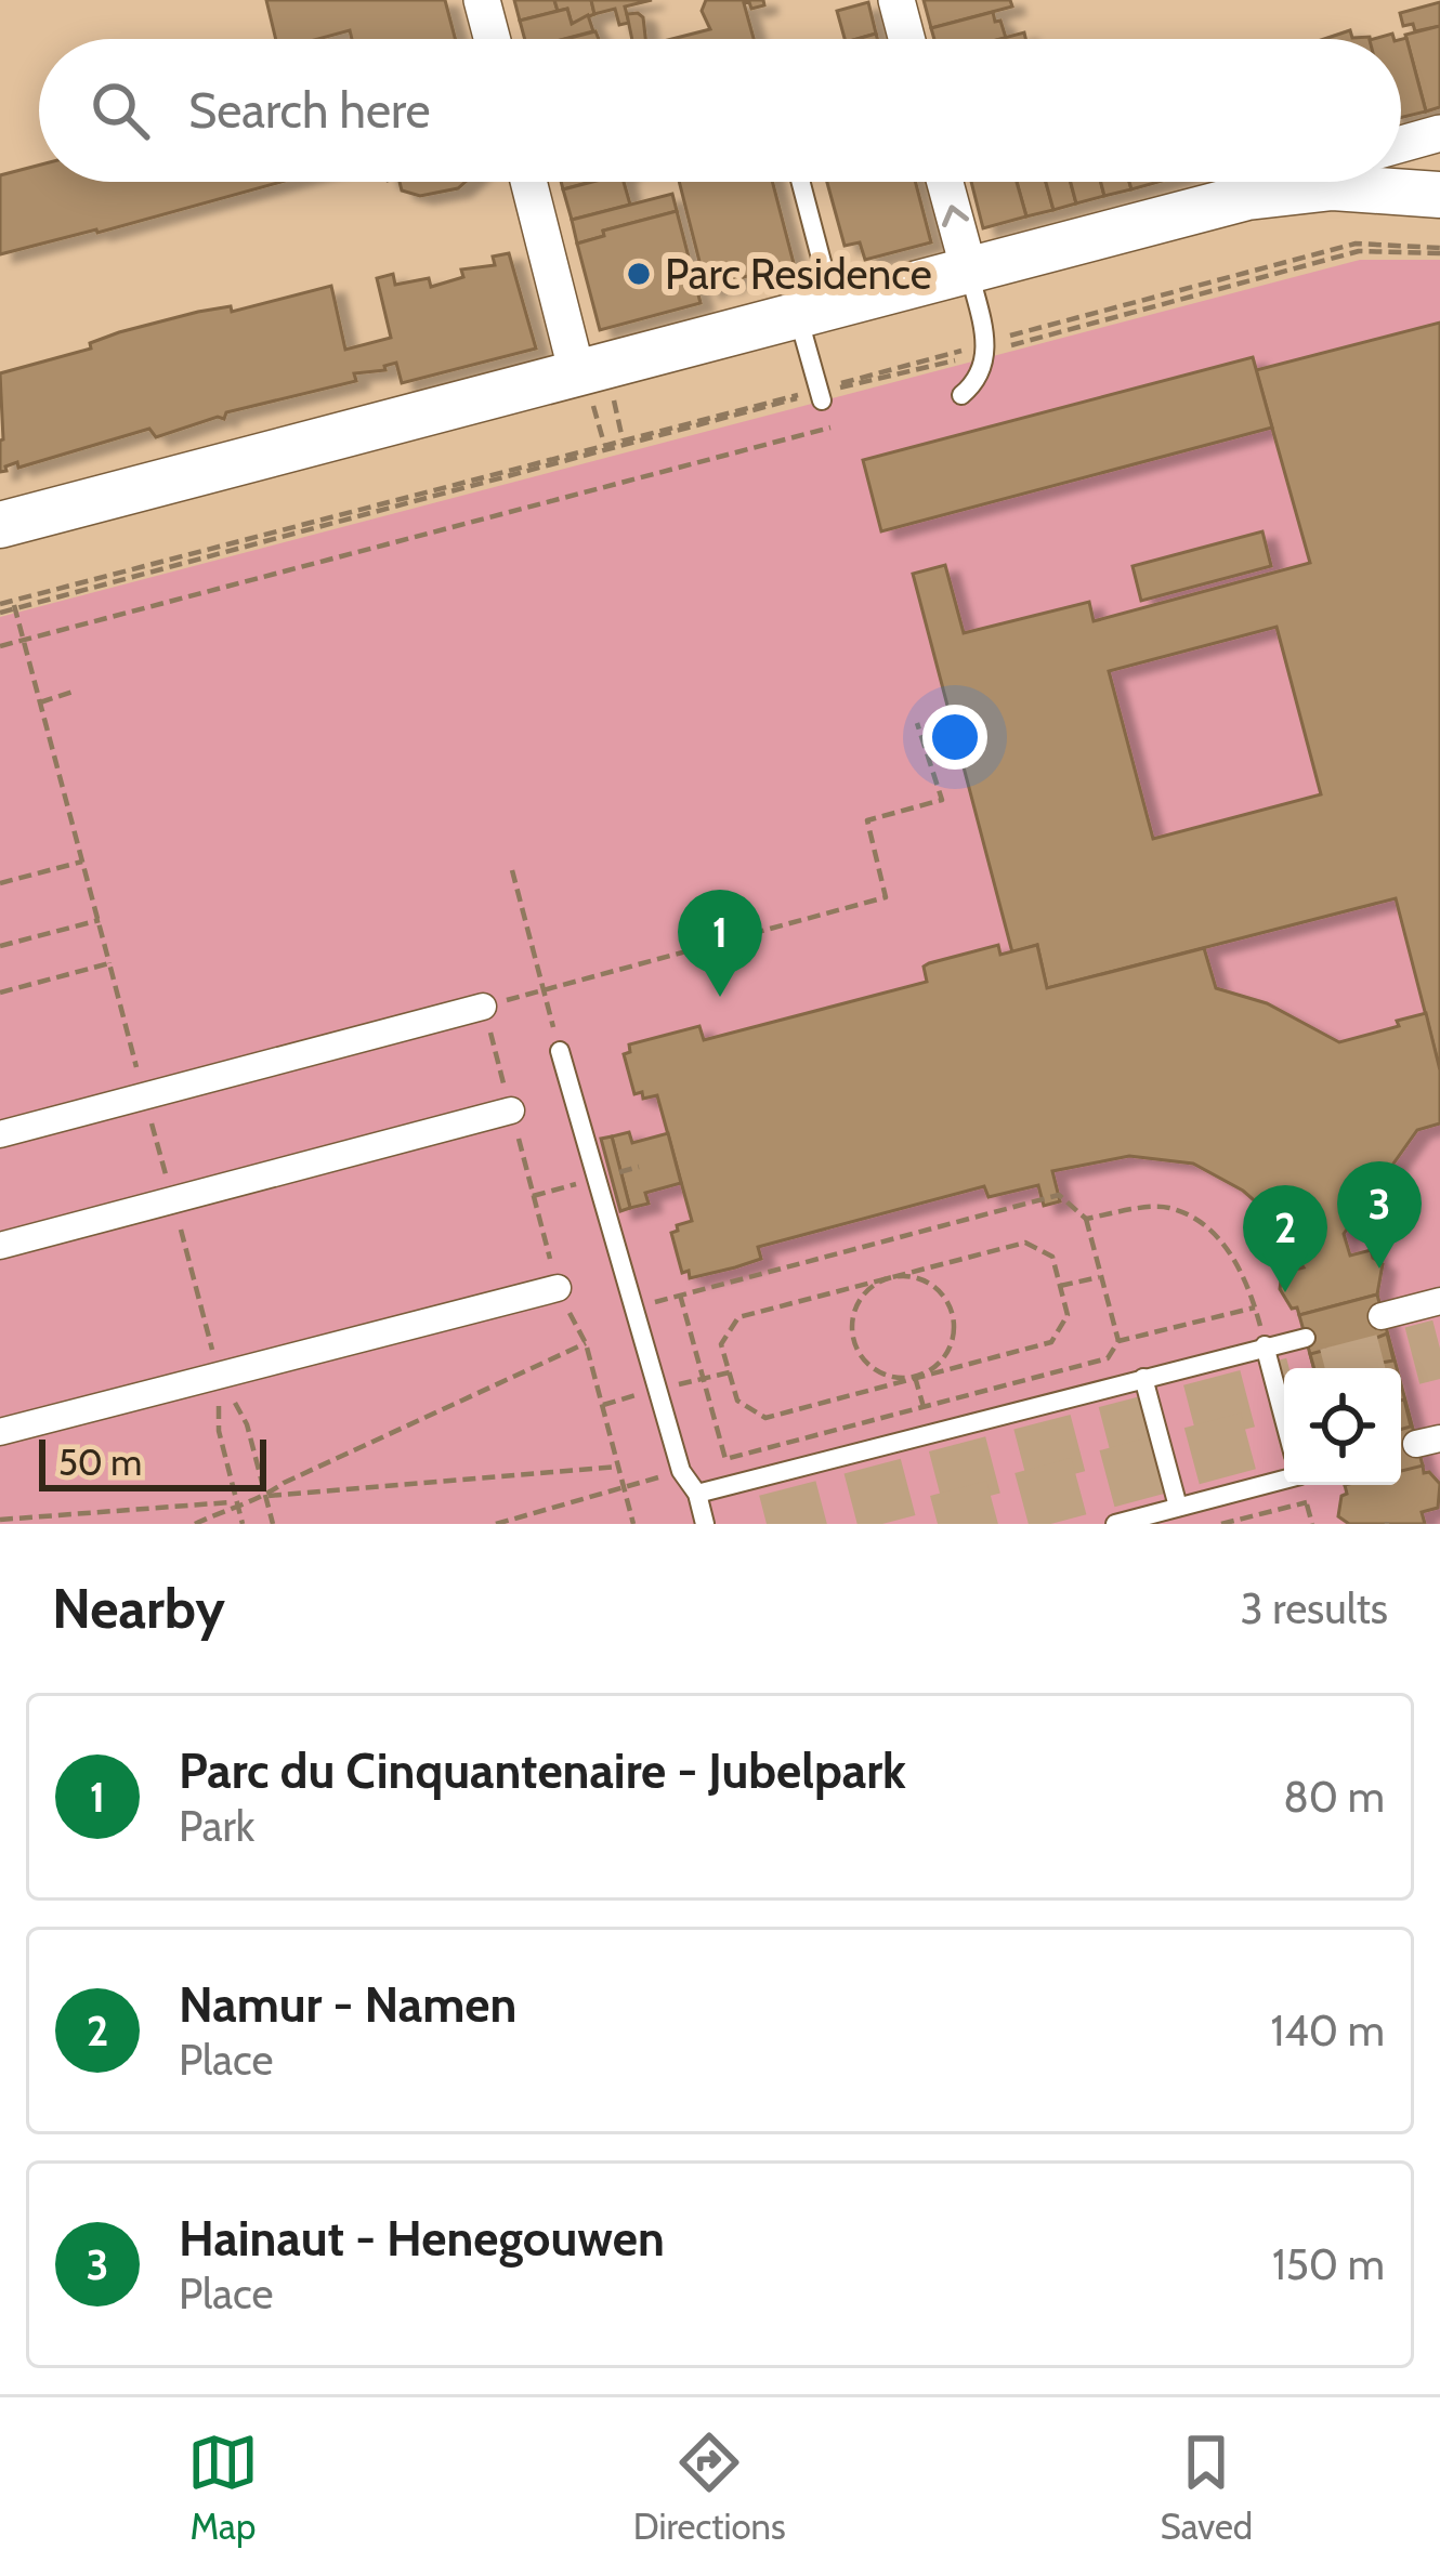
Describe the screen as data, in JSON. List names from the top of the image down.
{
  "places": ["Parc Residence"],
  "scale_bar": "50 m",
  "page": {
    "search": "Search here",
    "pins": ["1", "3", "2"],
    "scale": "50 m",
    "heading": ["Nearby", "3 results"],
    "list": [
      {
        "mark": "1",
        "name": "Parc du Cinquantenaire - Jubelpark",
        "note": "Park",
        "value": "80 m"
      },
      {
        "mark": "2",
        "name": "Namur - Namen",
        "note": "Place",
        "value": "140 m"
      },
      {
        "mark": "3",
        "name": "Hainaut - Henegouwen",
        "note": "Place",
        "value": "150 m"
      }
    ],
    "nav": ["Map", "Directions", "Saved"]
  }
}
